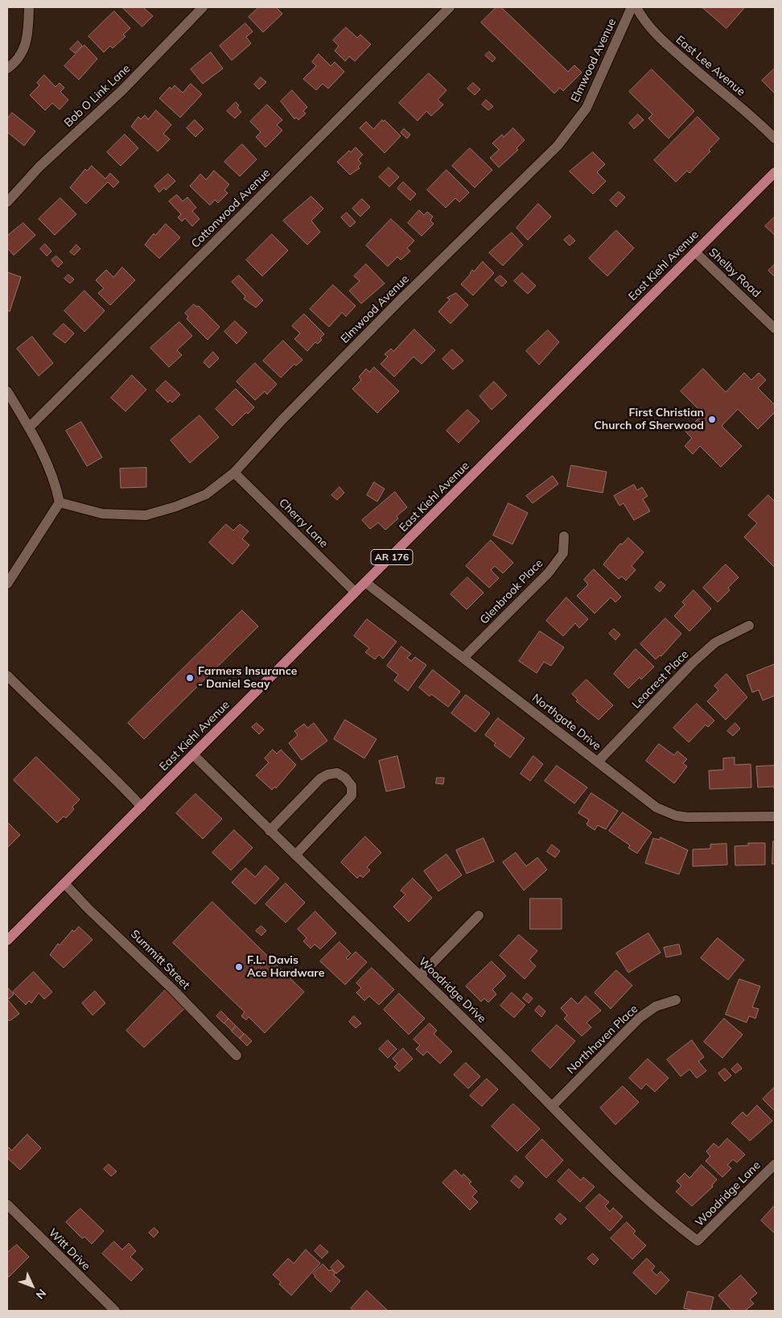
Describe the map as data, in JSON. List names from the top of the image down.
{
  "streets": {
    "main road": ["East Kiehl Avenue", "AR 176"],
    "street": [
      "Elmwood Avenue",
      "East Lee Avenue",
      "Bob O Link Lane",
      "Cottonwood Avenue",
      "Shelby Road",
      "Cherry Lane",
      "Glenbrook Place",
      "Leacrest Place",
      "Northgate Drive",
      "Summitt Street",
      "Woodridge Drive",
      "Northhaven Place",
      "Woodridge Lane",
      "Witt Drive"
    ]
  },
  "crossings": [
    ["Elmwood Avenue", "Cherry Lane"],
    ["East Kiehl Avenue", "Shelby Road"],
    ["East Kiehl Avenue", "Cherry Lane"],
    ["East Kiehl Avenue", "Northgate Drive"],
    ["East Kiehl Avenue", "Summitt Street"],
    ["East Kiehl Avenue", "Woodridge Drive"],
    ["Glenbrook Place", "Northgate Drive"],
    ["Leacrest Place", "Northgate Drive"],
    ["Woodridge Drive", "Northhaven Place"],
    ["Woodridge Drive", "Woodridge Lane"]
  ],
  "places": ["First Christian Church of Sherwood", "Farmers Insurance - Daniel Seay", "F.L. Davis Ace Hardware"],
  "north": "bottom right"
}
